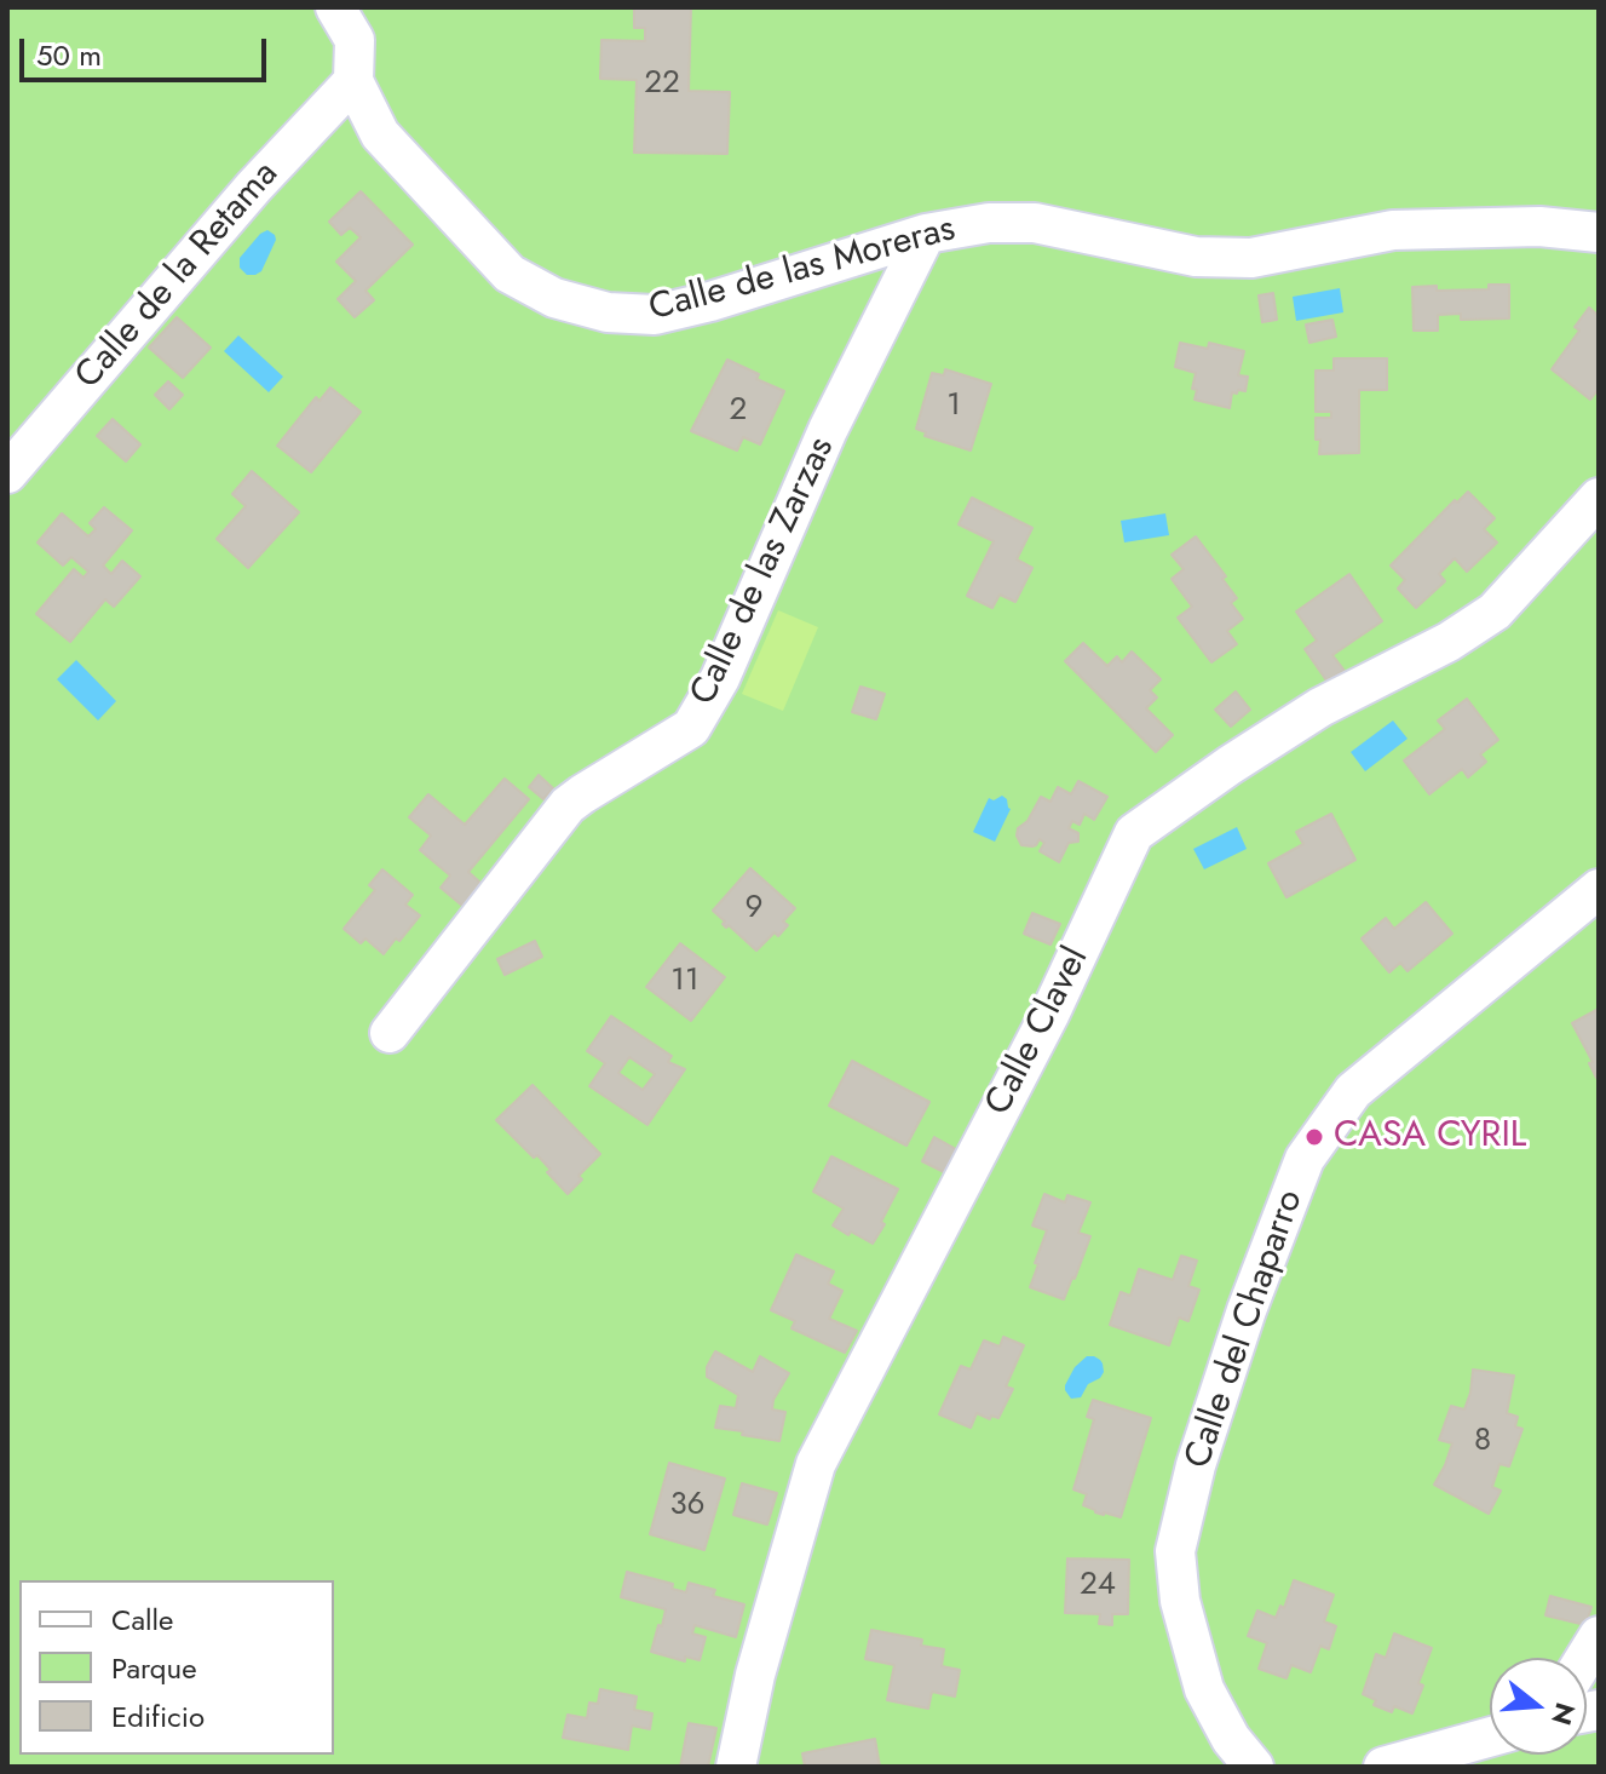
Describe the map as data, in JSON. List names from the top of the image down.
{
  "streets": {
    "street": [
      "Calle de las Moreras",
      "Calle de la Retama",
      "Calle de las Zarzas",
      "Calle Clavel",
      "Calle del Chaparro"
    ]
  },
  "crossings": [
    ["Calle de las Moreras", "Calle de la Retama"],
    ["Calle de las Moreras", "Calle de las Zarzas"]
  ],
  "places": ["CASA CYRIL"],
  "house_numbers": [
    "22",
    "1",
    "2",
    "9",
    "11",
    "8",
    "36",
    "24"
  ],
  "legend": ["Calle", "Parque", "Edificio"],
  "scale_bar": "50 m",
  "north": "right"
}
